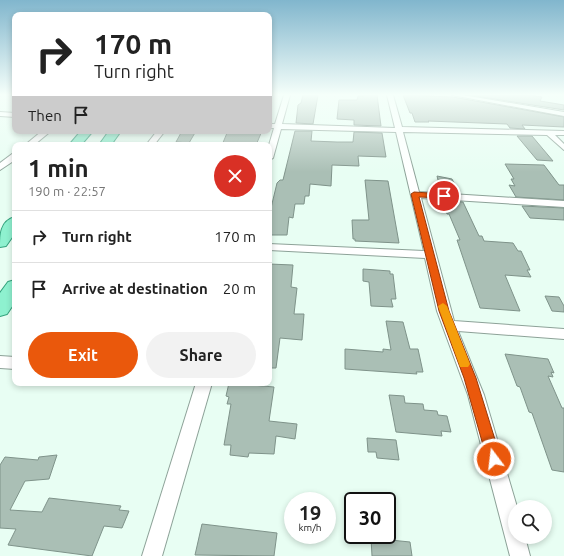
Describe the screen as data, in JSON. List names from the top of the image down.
{
  "page": {
    "turn": ["170 m", "Turn right"],
    "then": "Then",
    "heading": ["1 min", "190 m · 22:57"],
    "list": [
      {
        "name": "Turn right",
        "value": "170 m"
      },
      {
        "name": "Arrive at destination",
        "value": "20 m"
      }
    ],
    "buttons": ["Exit", "Share"],
    "speed": "19 km/h",
    "limit": "30"
  }
}
